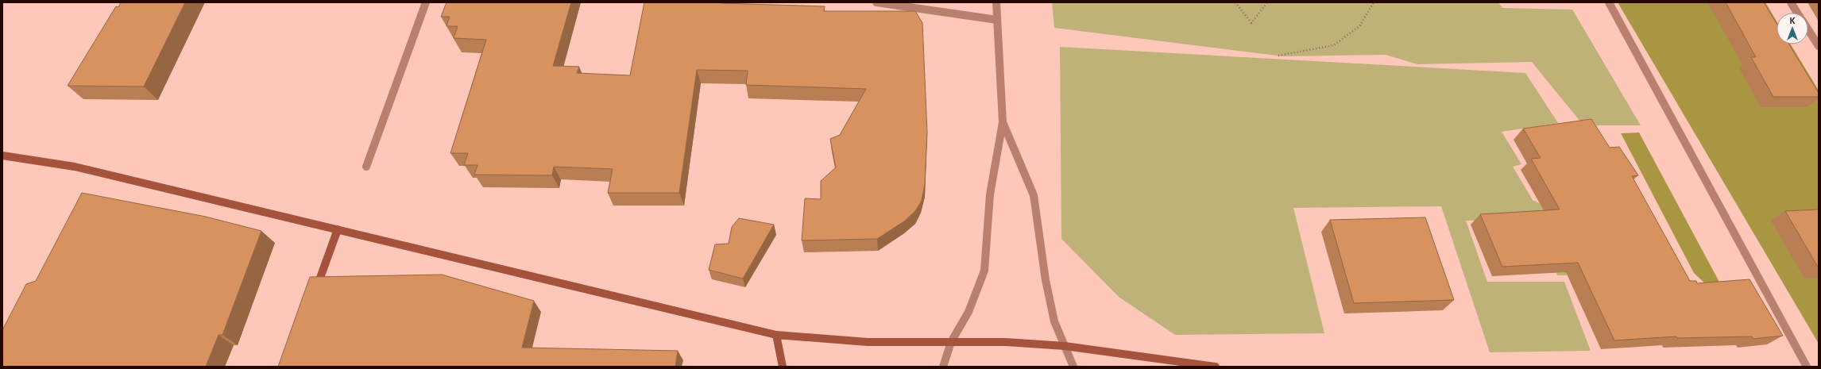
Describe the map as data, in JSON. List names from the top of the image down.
{
  "north": "top"
}
